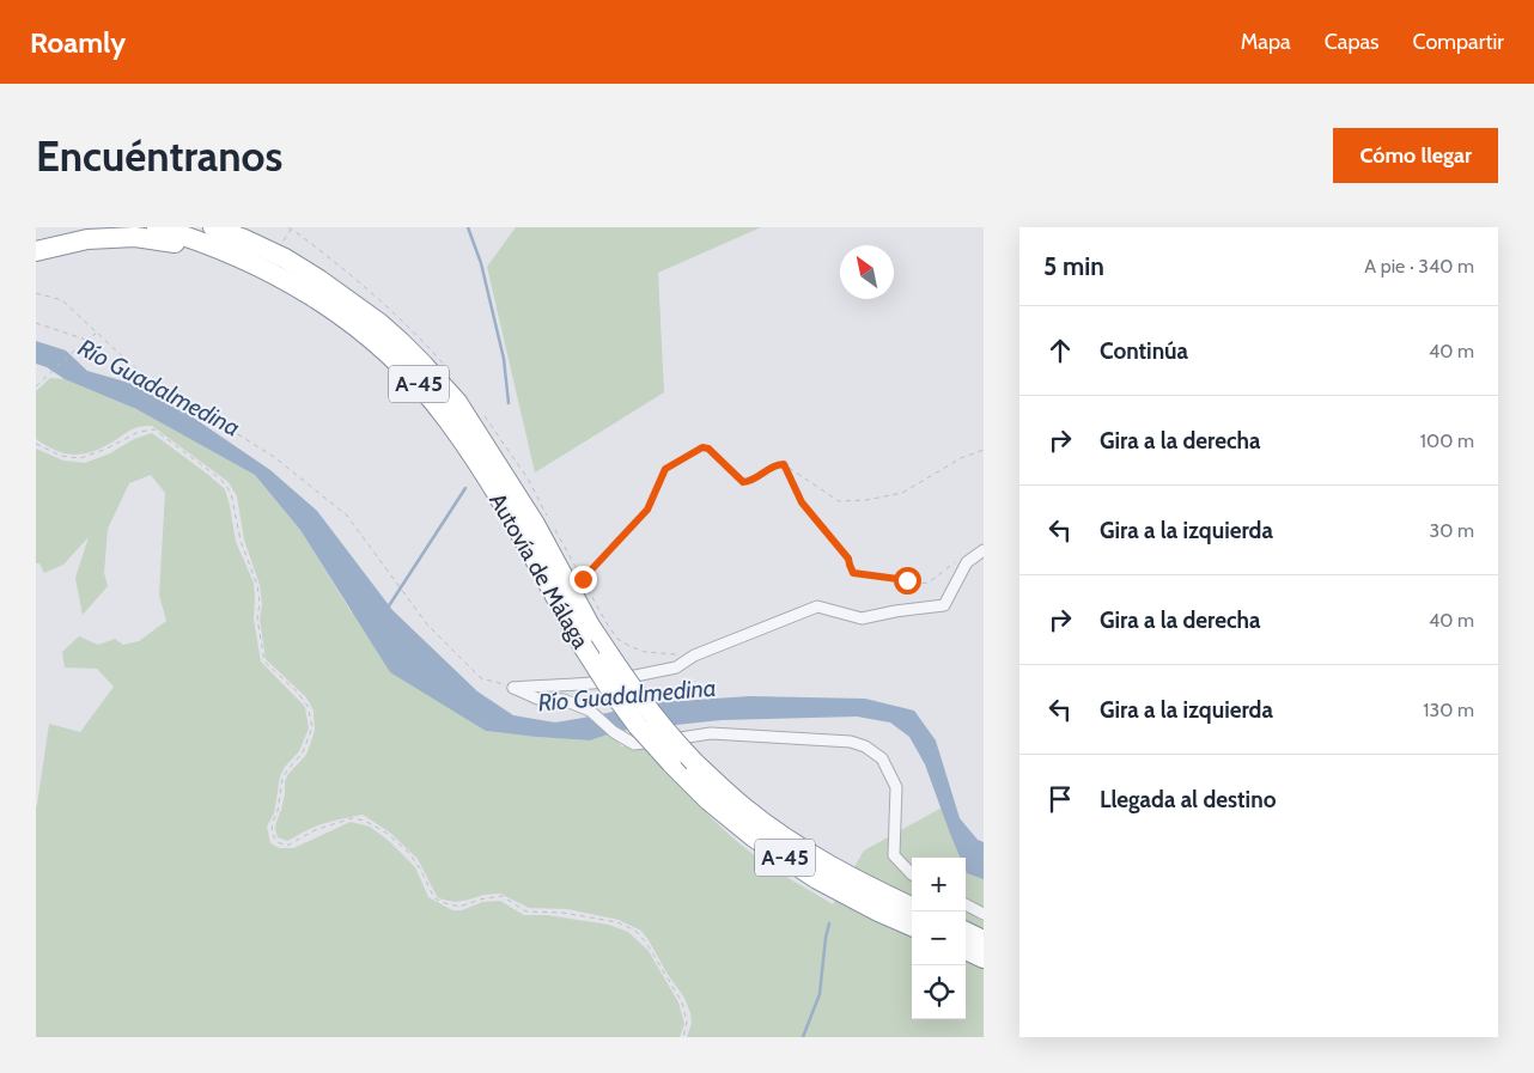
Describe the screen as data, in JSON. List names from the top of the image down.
{
  "streets": {
    "highway": ["A-45", "Autovía de Málaga"]
  },
  "water": ["Río Guadalmedina"],
  "north": "top left",
  "page": {
    "header": "Roamly",
    "nav": ["Mapa", "Capas", "Compartir"],
    "buttons": "Cómo llegar",
    "title": "Encuéntranos",
    "heading": ["5 min", "A pie · 340 m"],
    "list": [
      ["Continúa", "40 m"],
      ["Gira a la derecha", "100 m"],
      ["Gira a la izquierda", "30 m"],
      ["Gira a la derecha", "40 m"],
      ["Gira a la izquierda", "130 m"],
      "Llegada al destino"
    ],
    "map_buttons": ["+", "−"]
  }
}
